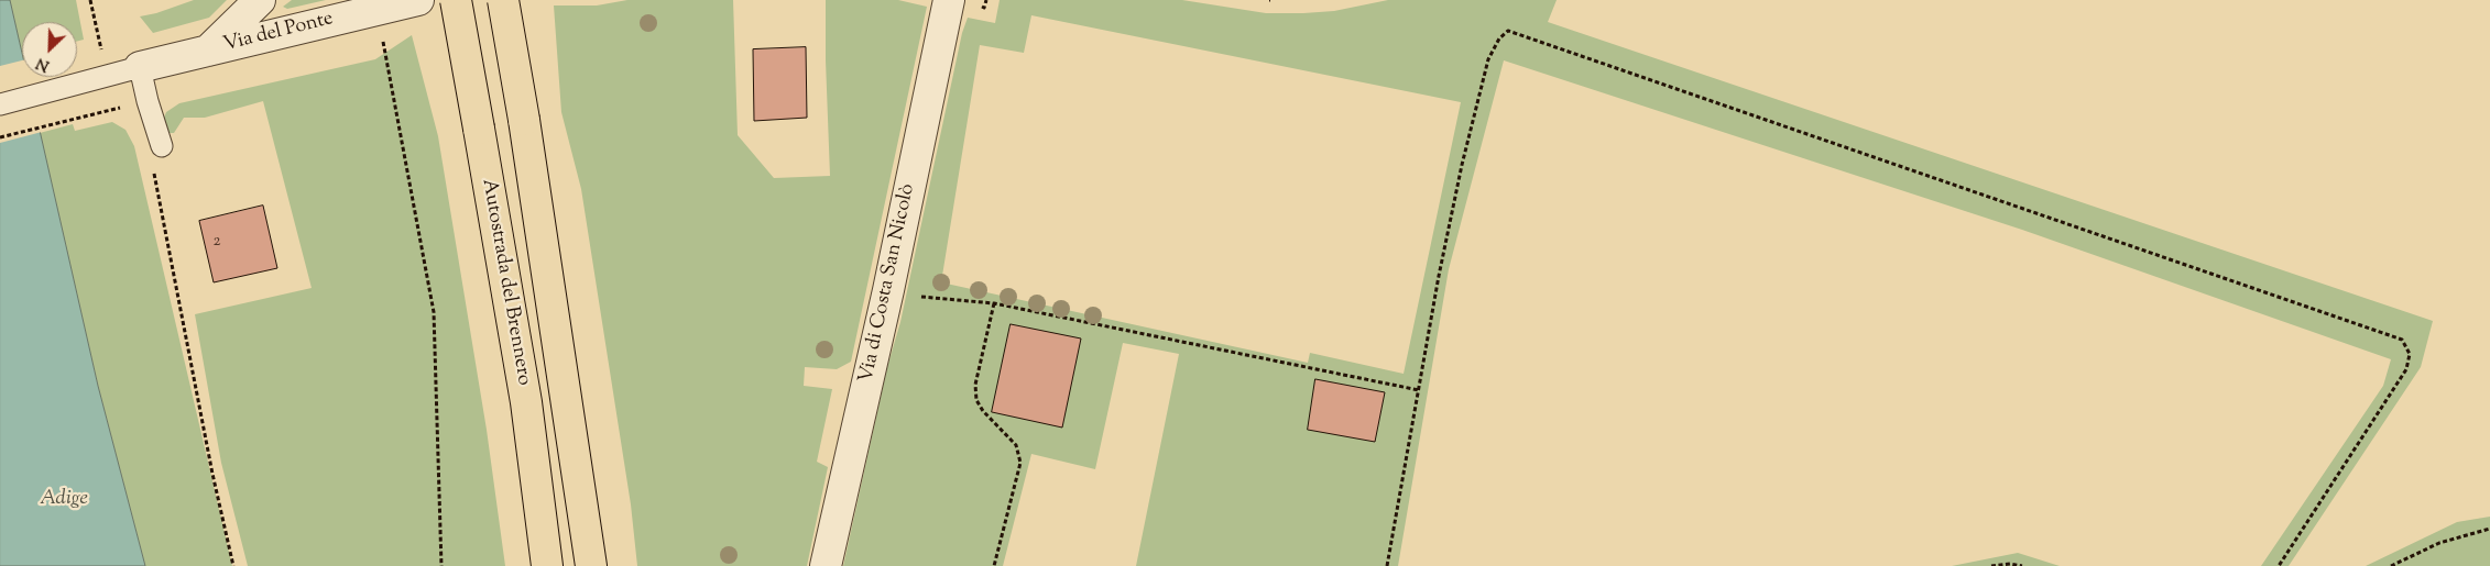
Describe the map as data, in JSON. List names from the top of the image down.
{
  "streets": {
    "highway": ["Autostrada del Brennero"],
    "street": ["Via del Ponte", "Via di Costa San Nicolò"]
  },
  "water": ["Adige"],
  "house_numbers": ["2"],
  "north": "bottom left"
}
